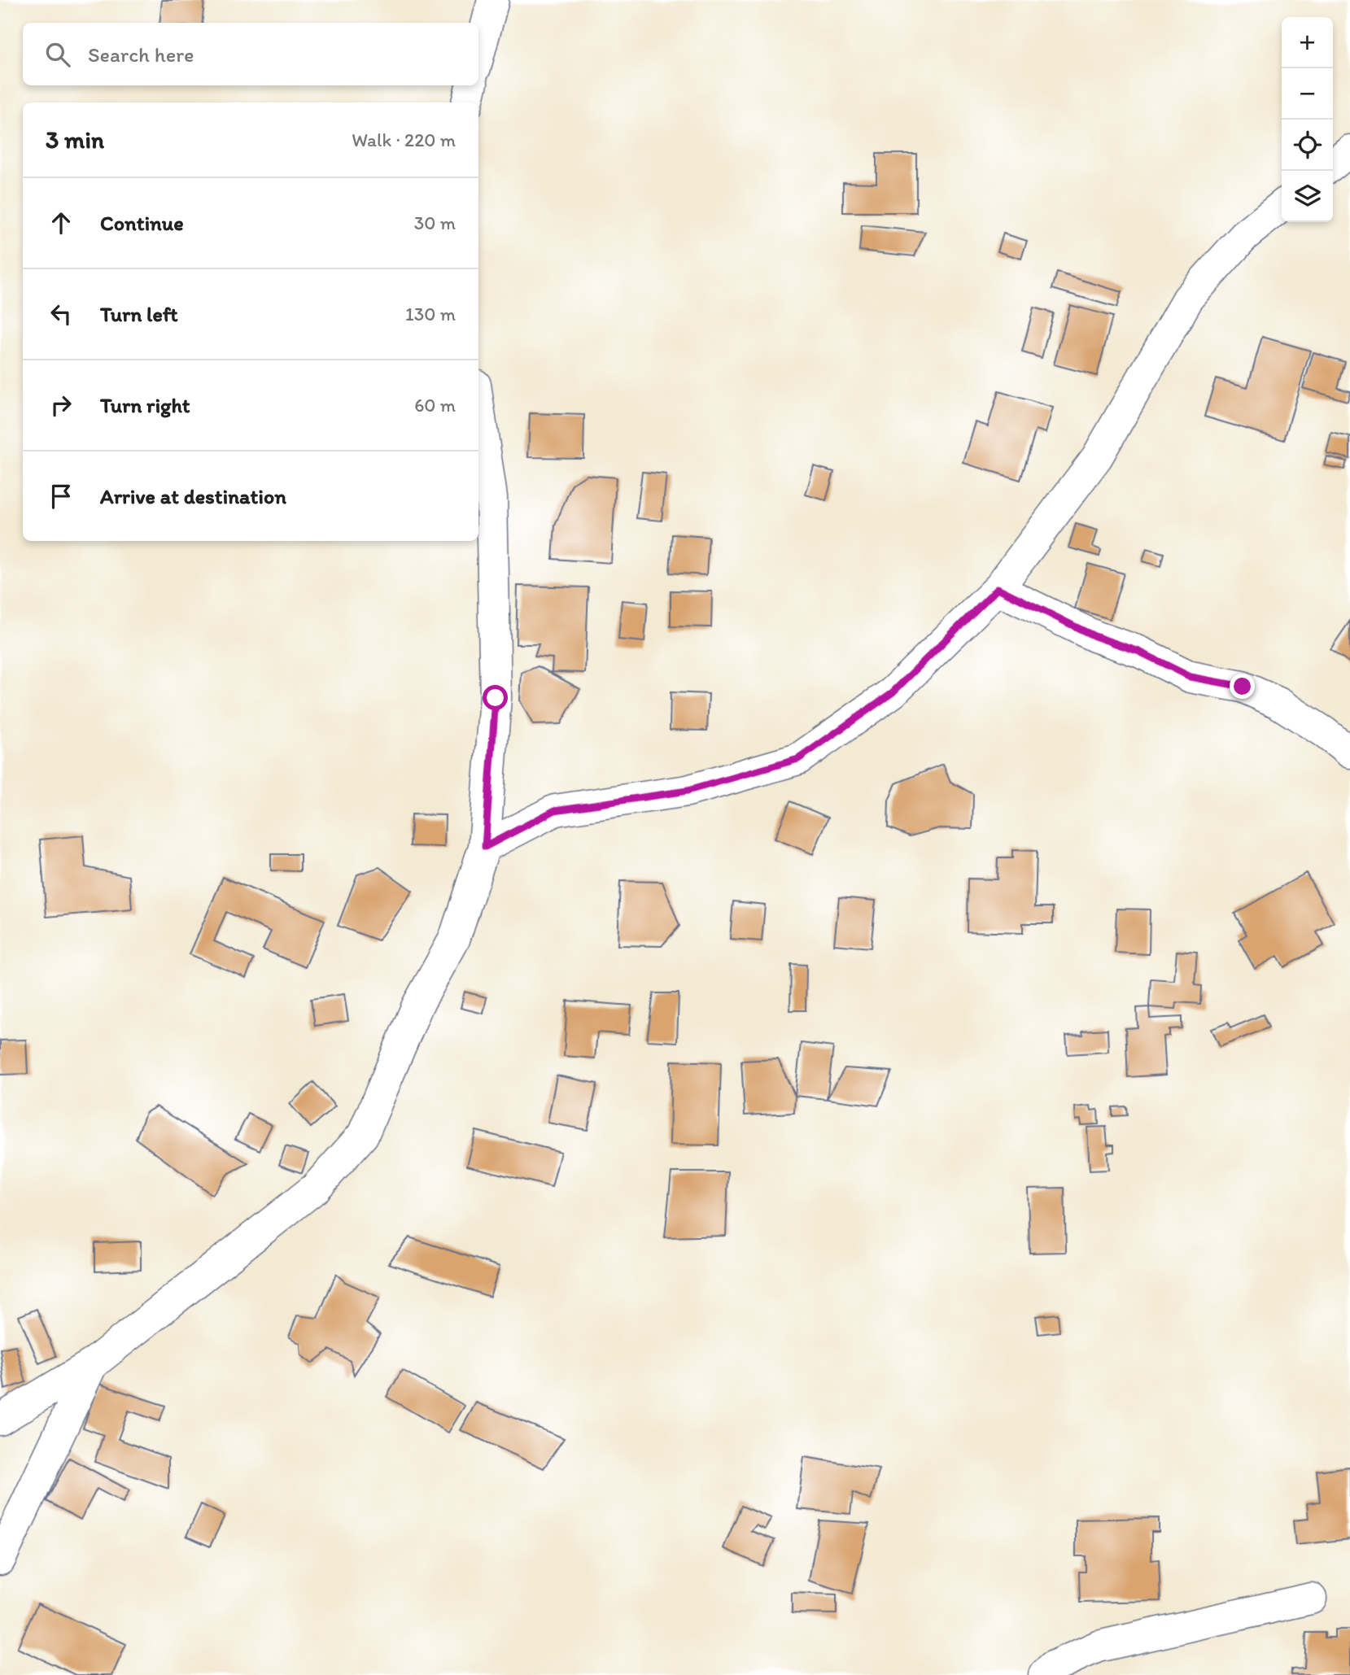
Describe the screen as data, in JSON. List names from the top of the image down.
{
  "page": {
    "map_buttons": ["+", "−"],
    "search": "Search here",
    "heading": ["3 min", "Walk · 220 m"],
    "list": [
      ["Continue", "30 m"],
      ["Turn left", "130 m"],
      ["Turn right", "60 m"],
      "Arrive at destination"
    ]
  }
}
